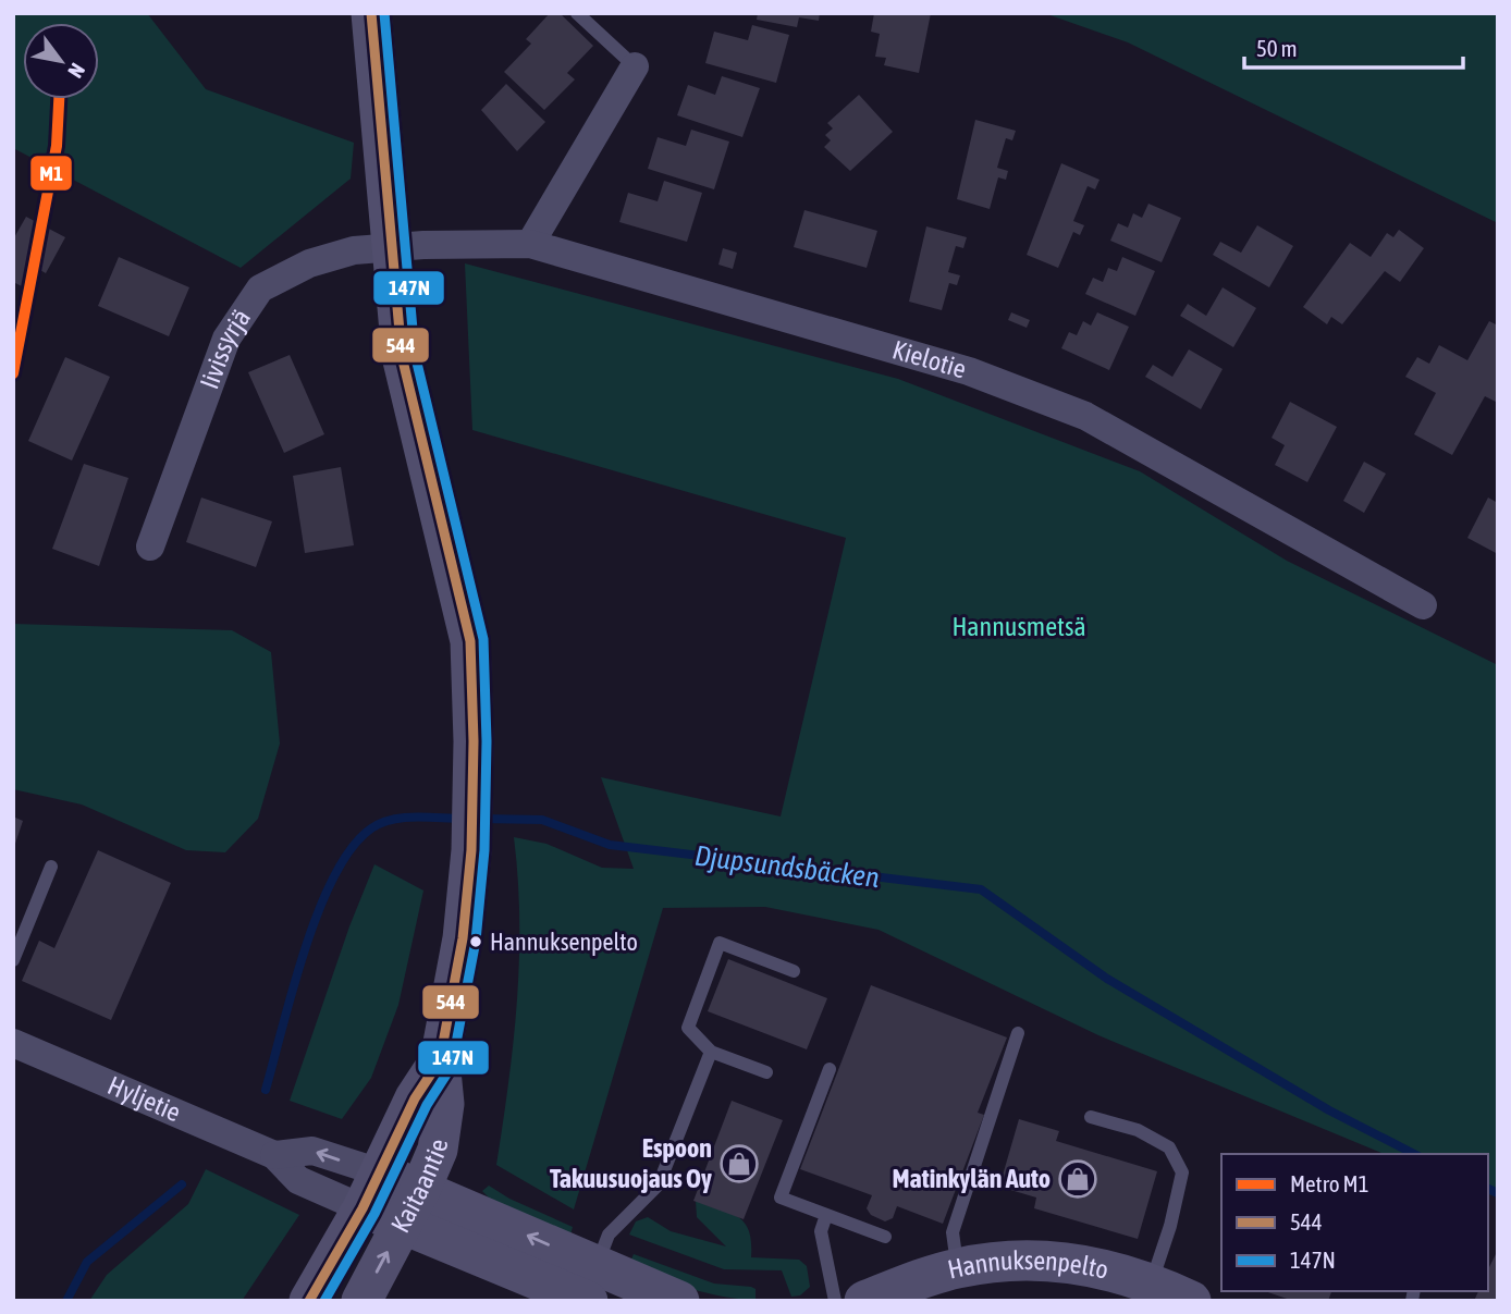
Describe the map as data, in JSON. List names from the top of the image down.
{
  "streets": {
    "main road": ["Kaitaantie", "Hannuksenpelto"],
    "street": ["Iivissyrjä", "Kielotie", "Hyljetie"]
  },
  "crossings": [
    ["Iivissyrjä", "Kielotie"],
    ["Iivissyrjä", "Kaitaantie"],
    ["Kielotie", "Kaitaantie"],
    ["Hyljetie", "Kaitaantie"]
  ],
  "water": ["Djupsundsbäcken"],
  "parks": ["Hannusmetsä"],
  "places": {
    "other": ["Hannuksenpelto"],
    "shop": ["Espoon Takuusuojaus Oy", "Matinkylän Auto"]
  },
  "lines": ["transit line 544", "transit line 147N", "metro line M1"],
  "legend": ["Metro M1", "544", "147N"],
  "scale_bar": "50 m",
  "north": "bottom right"
}
